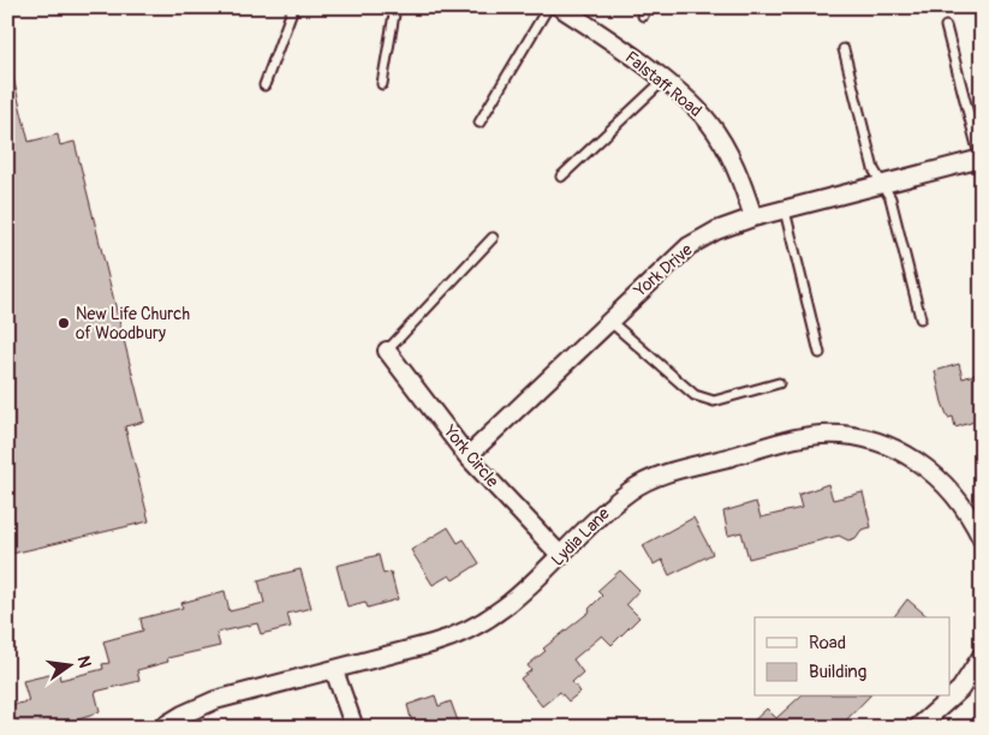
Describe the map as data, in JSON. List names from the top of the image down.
{
  "streets": {
    "street": [
      "Falstaff Road",
      "York Drive",
      "York Circle",
      "Lydia Lane"
    ]
  },
  "crossings": [
    ["Falstaff Road", "York Drive"],
    ["York Drive", "York Circle"],
    ["York Circle", "Lydia Lane"]
  ],
  "places": ["New Life Church of Woodbury"],
  "legend": ["Road", "Building"],
  "north": "right"
}
